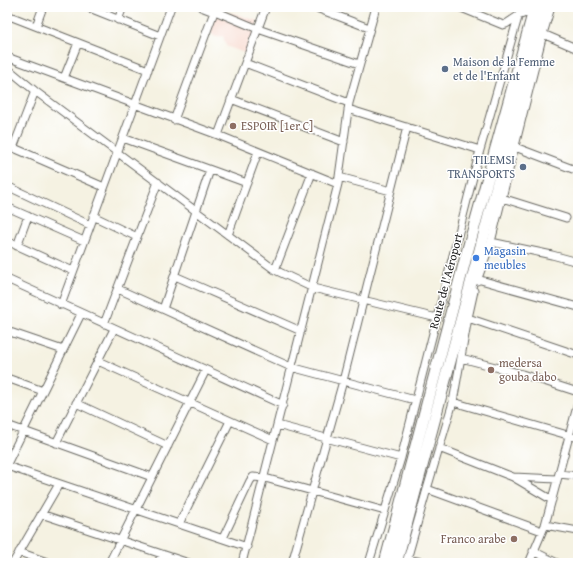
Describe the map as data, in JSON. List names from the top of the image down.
{
  "streets": {
    "highway": ["Route de l'Aéroport"]
  },
  "places": [
    "Maison de la Femme et de l'Enfant",
    "ESPOIR [1er C]",
    "TILEMSI TRANSPORTS",
    "Magasin meubles",
    "medersa gouba dabo",
    "Franco arabe"
  ]
}
